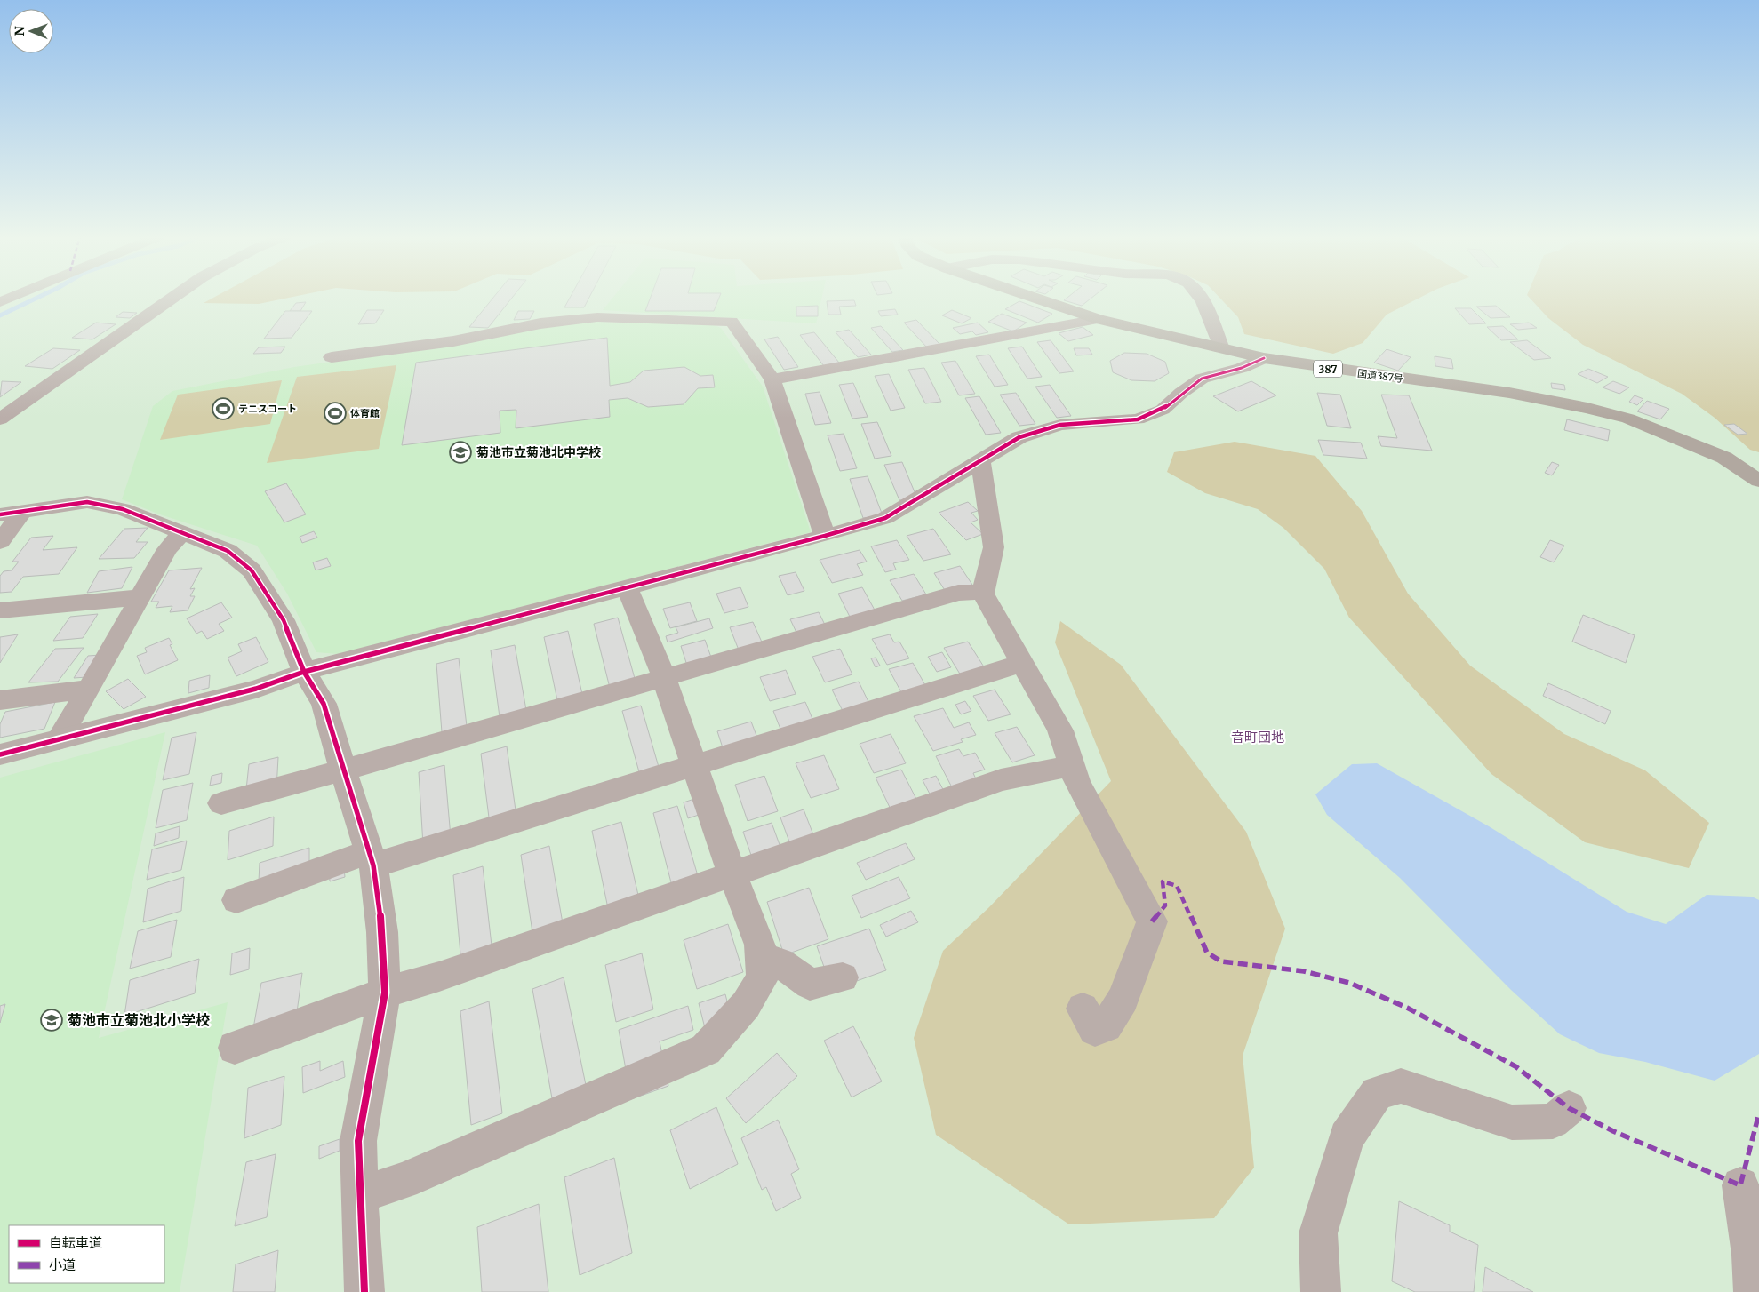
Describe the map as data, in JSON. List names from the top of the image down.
{
  "streets": {
    "highway": ["387", "国道387号"]
  },
  "districts": ["音町団地"],
  "places": {
    "sports": ["テニスコート", "体育館"],
    "school or university": ["菊池市立菊池北中学校", "菊池市立菊池北小学校"]
  },
  "legend": ["自転車道", "小道"],
  "north": "left"
}
